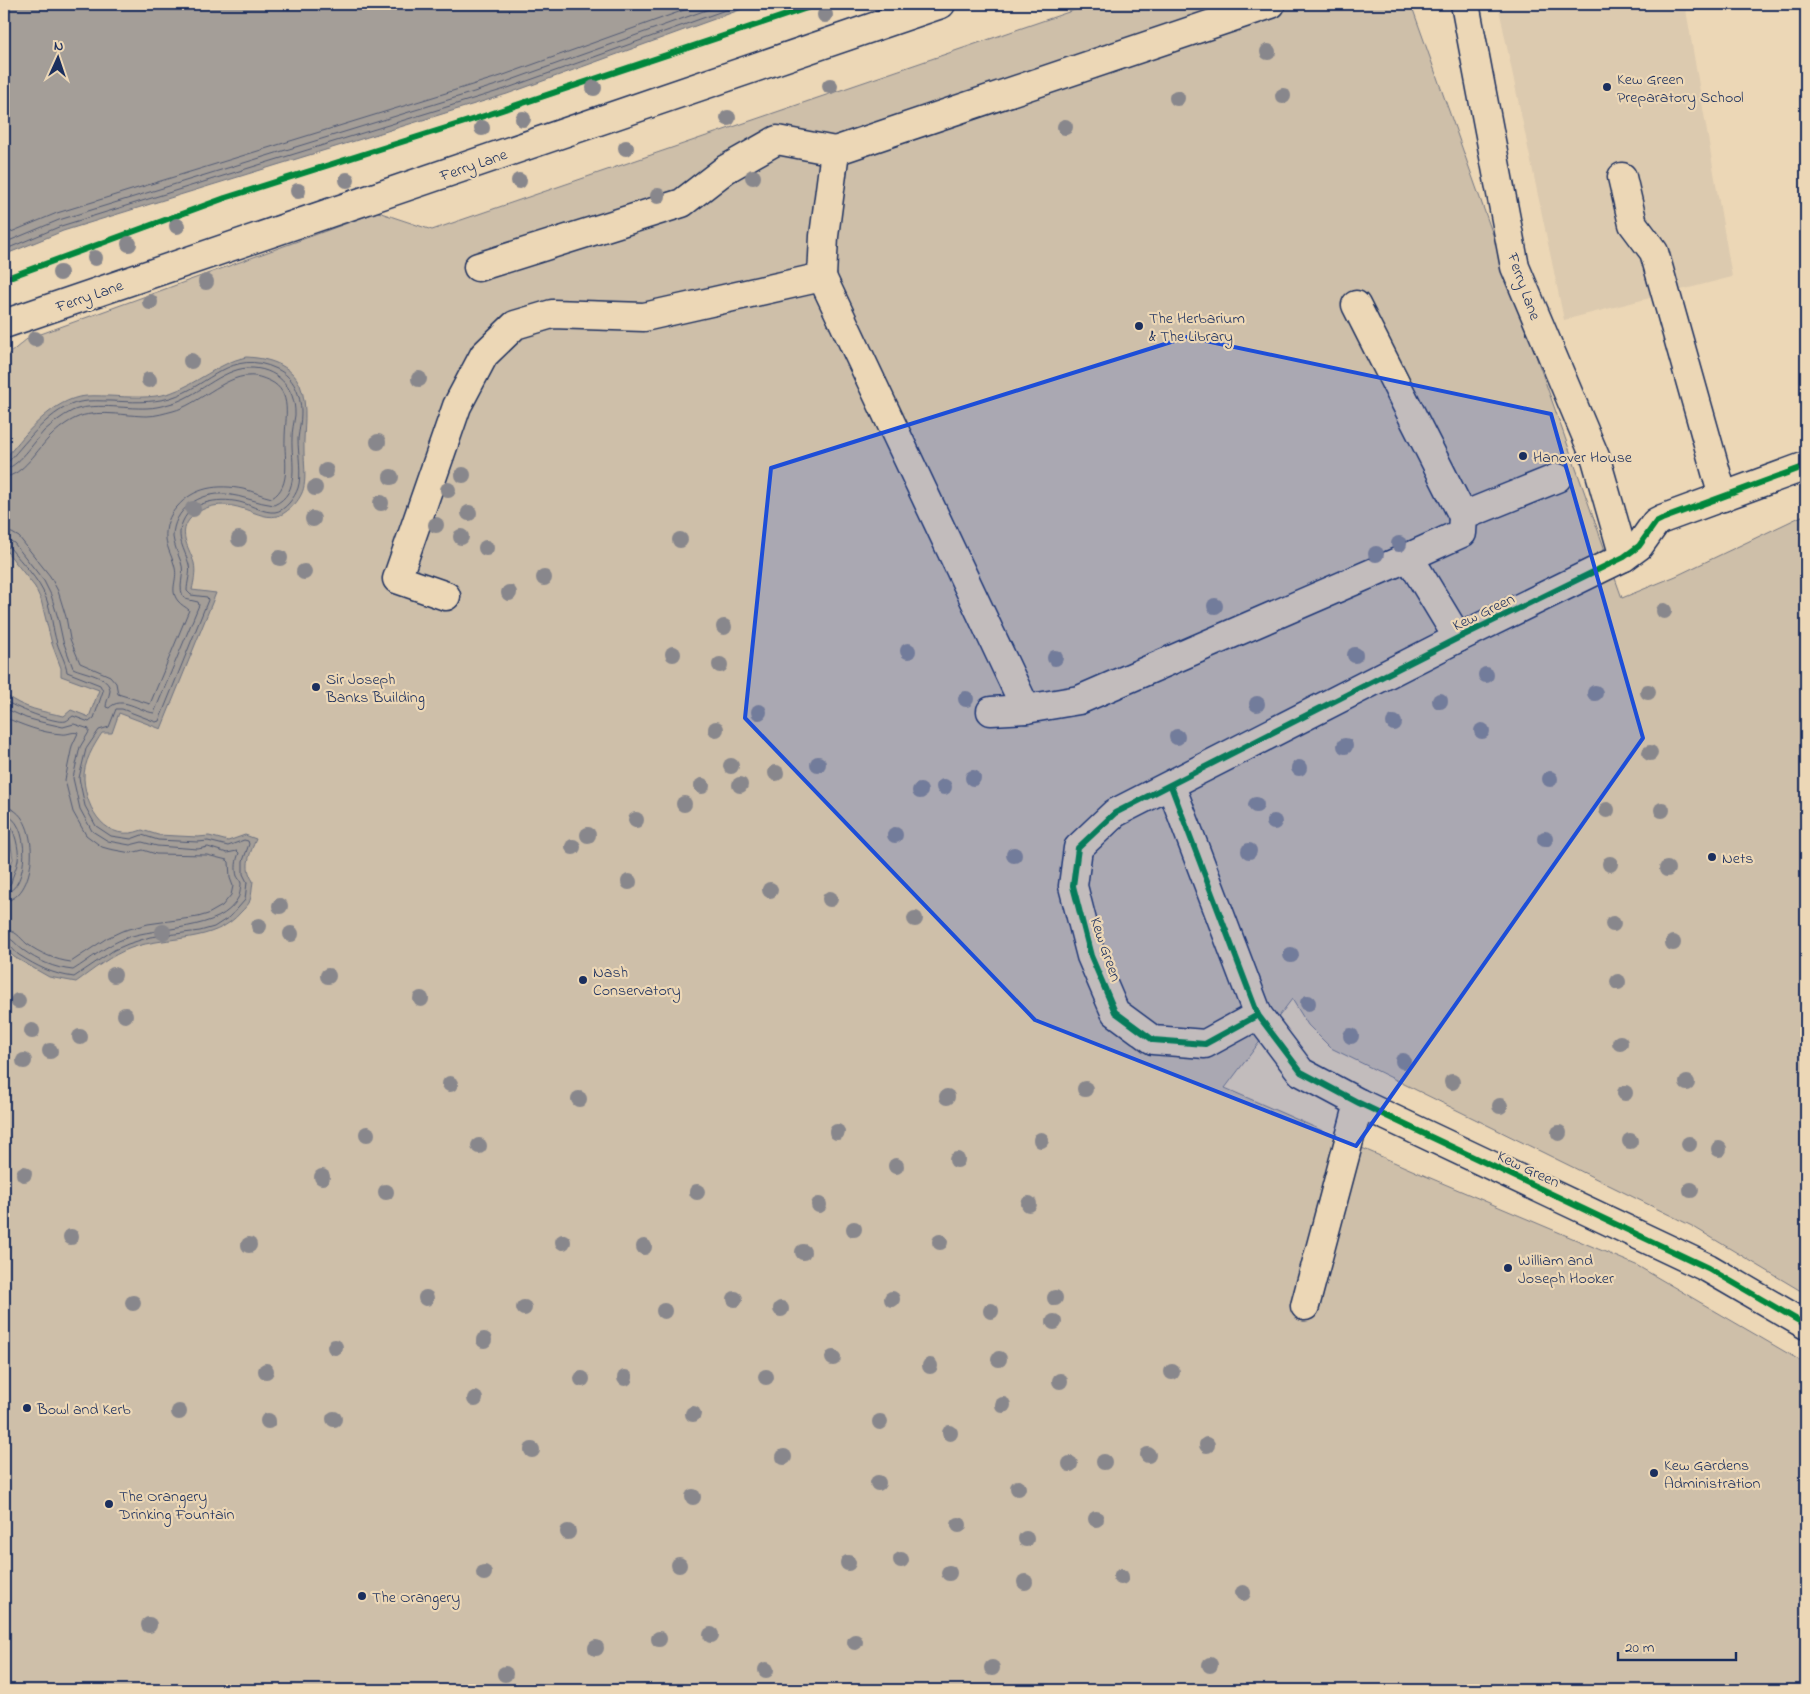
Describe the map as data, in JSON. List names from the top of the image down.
{
  "streets": {
    "street": ["Ferry Lane", "Kew Green"]
  },
  "crossings": [
    ["Ferry Lane", "Kew Green"]
  ],
  "places": [
    "Kew Green Preparatory School",
    "The Herbarium & The Library",
    "Hanover House",
    "Sir Joseph Banks Building",
    "Nets",
    "Nash Conservatory",
    "William and Joseph Hooker",
    "Bowl and Kerb",
    "Kew Gardens Administration",
    "The Orangery Drinking Fountain",
    "The Orangery"
  ],
  "scale_bar": "20 m",
  "north": "top"
}
